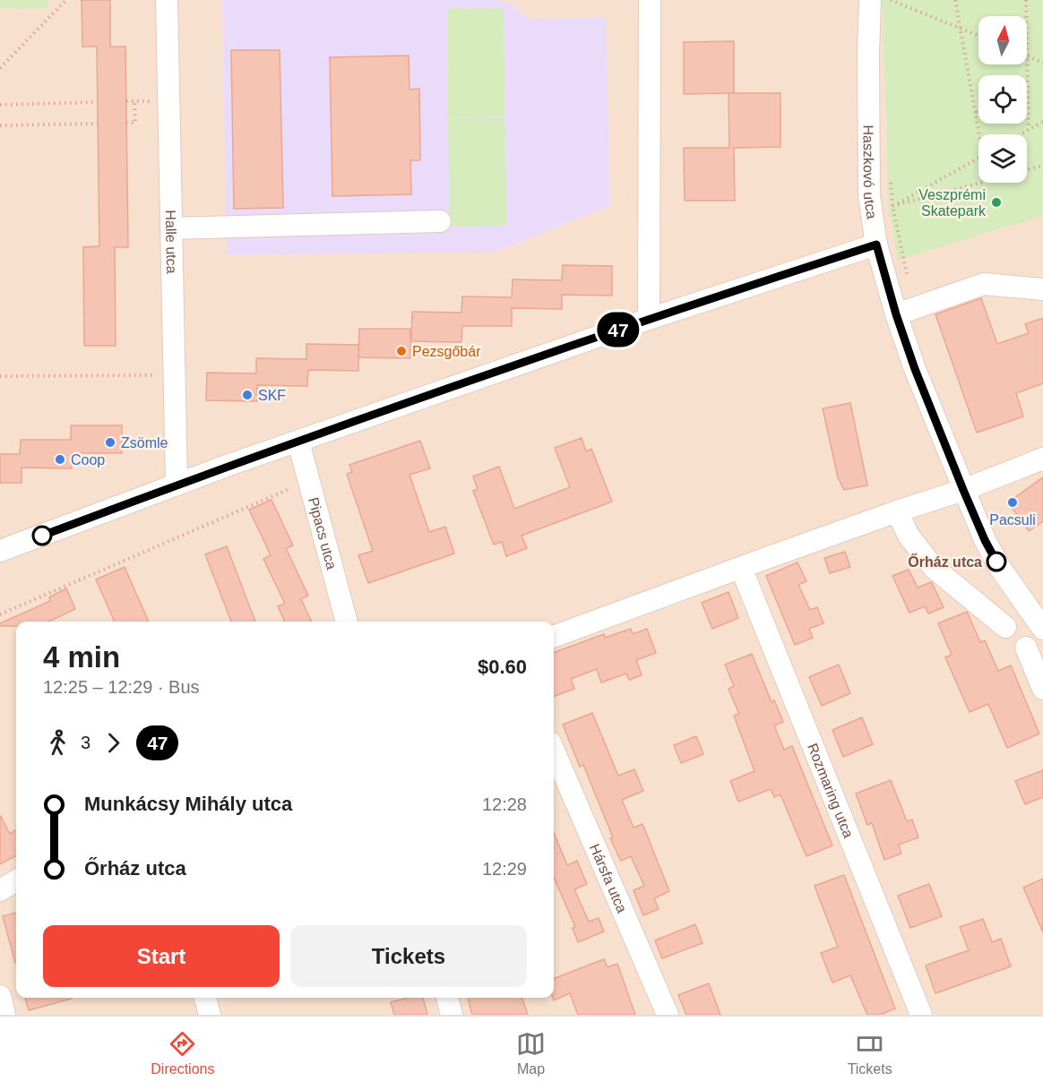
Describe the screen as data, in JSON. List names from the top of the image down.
{
  "streets": {
    "street": [
      "Haszkovó utca",
      "Halle utca",
      "Pipacs utca",
      "Rozmaring utca",
      "Hársfa utca"
    ]
  },
  "places": [
    "Veszprémi Skatepark",
    "Pezsgőbár",
    "SKF",
    "Zsömle",
    "Coop",
    "Pacsuli",
    "Őrház utca"
  ],
  "lines": ["bus line 47"],
  "north": "top",
  "page": {
    "on_map": "47",
    "heading": ["4 min", "12:25 – 12:29 · Bus", "$0.60"],
    "legs": ["3", "47"],
    "list": [
      {
        "name": "Munkácsy Mihály utca",
        "value": "12:28"
      },
      {
        "name": "Őrház utca",
        "value": "12:29"
      }
    ],
    "buttons": ["Start", "Tickets"],
    "tabs": ["Directions", "Map", "Tickets"]
  }
}
